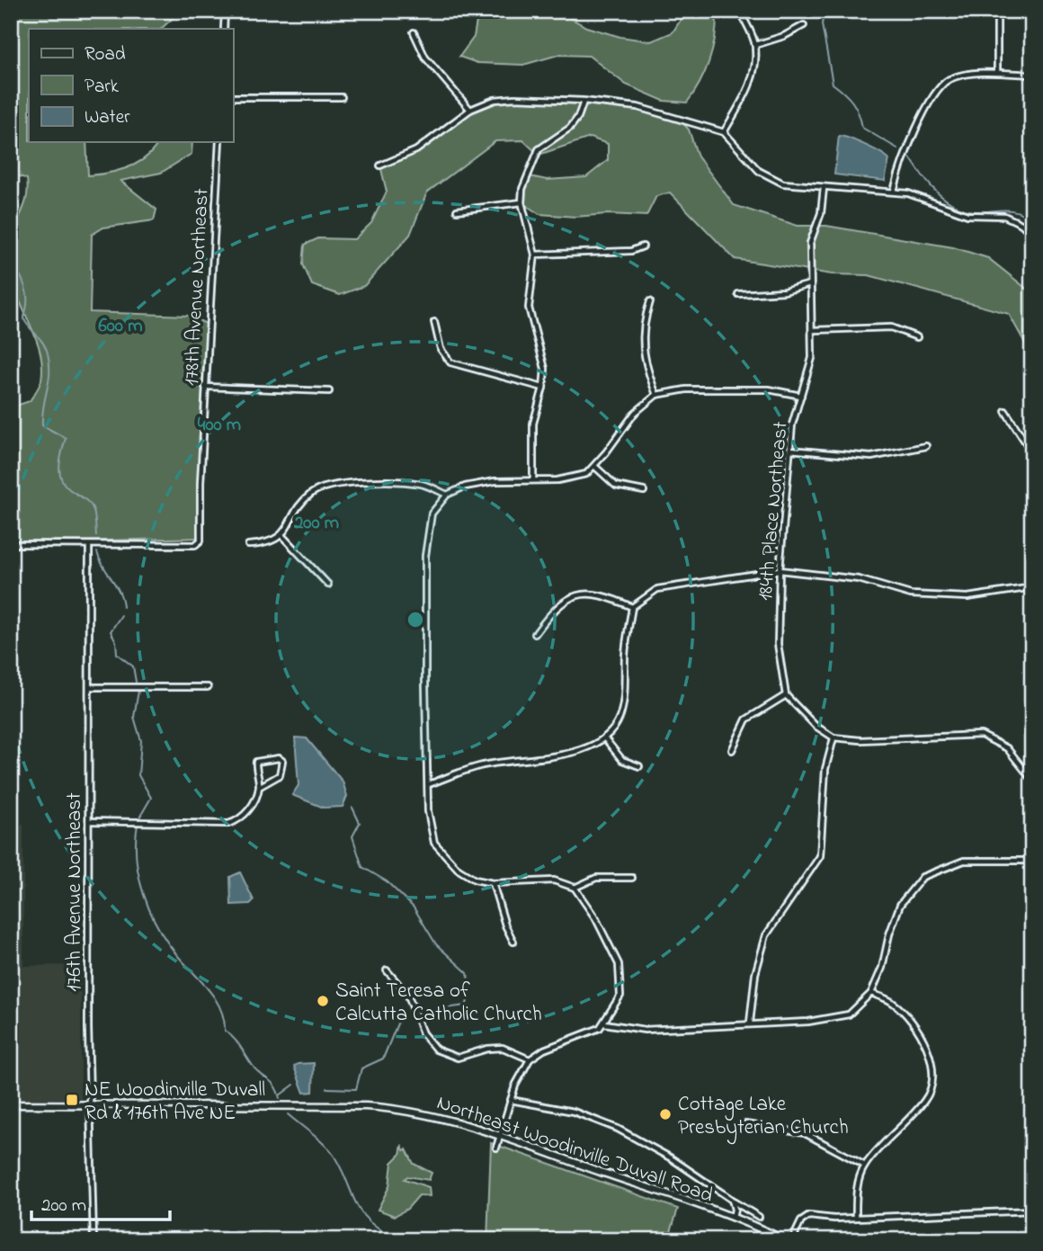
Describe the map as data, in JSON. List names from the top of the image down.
{
  "streets": {
    "main road": ["Northeast Woodinville Duvall Road"],
    "street": ["178th Avenue Northeast", "184th Place Northeast", "176th Avenue Northeast"]
  },
  "crossings": [
    ["178th Avenue Northeast", "176th Avenue Northeast"],
    ["176th Avenue Northeast", "Northeast Woodinville Duvall Road"]
  ],
  "places": {
    "other": ["Saint Teresa of Calcutta Catholic Church", "Cottage Lake Presbyterian Church"],
    "transit": ["NE Woodinville Duvall Rd & 176th Ave NE"]
  },
  "legend": ["Road", "Park", "Water"],
  "scale_bar": "200 m",
  "rings": ["600 m", "400 m", "200 m"]
}
